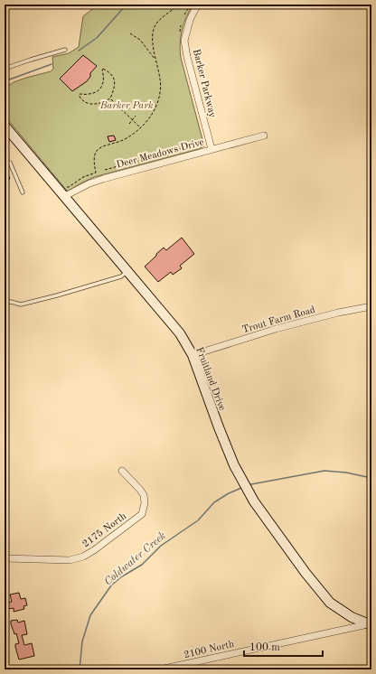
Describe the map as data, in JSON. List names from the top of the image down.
{
  "streets": {
    "street": [
      "Barker Parkway",
      "Deer Meadows Drive",
      "Trout Farm Road",
      "Fruitland Drive",
      "2175 North",
      "2100 North"
    ]
  },
  "crossings": [
    ["Barker Parkway", "Deer Meadows Drive"],
    ["Deer Meadows Drive", "Fruitland Drive"],
    ["Trout Farm Road", "Fruitland Drive"],
    ["Fruitland Drive", "2100 North"]
  ],
  "water": ["Coldwater Creek"],
  "parks": ["Barker Park"],
  "scale_bar": "100 m"
}
